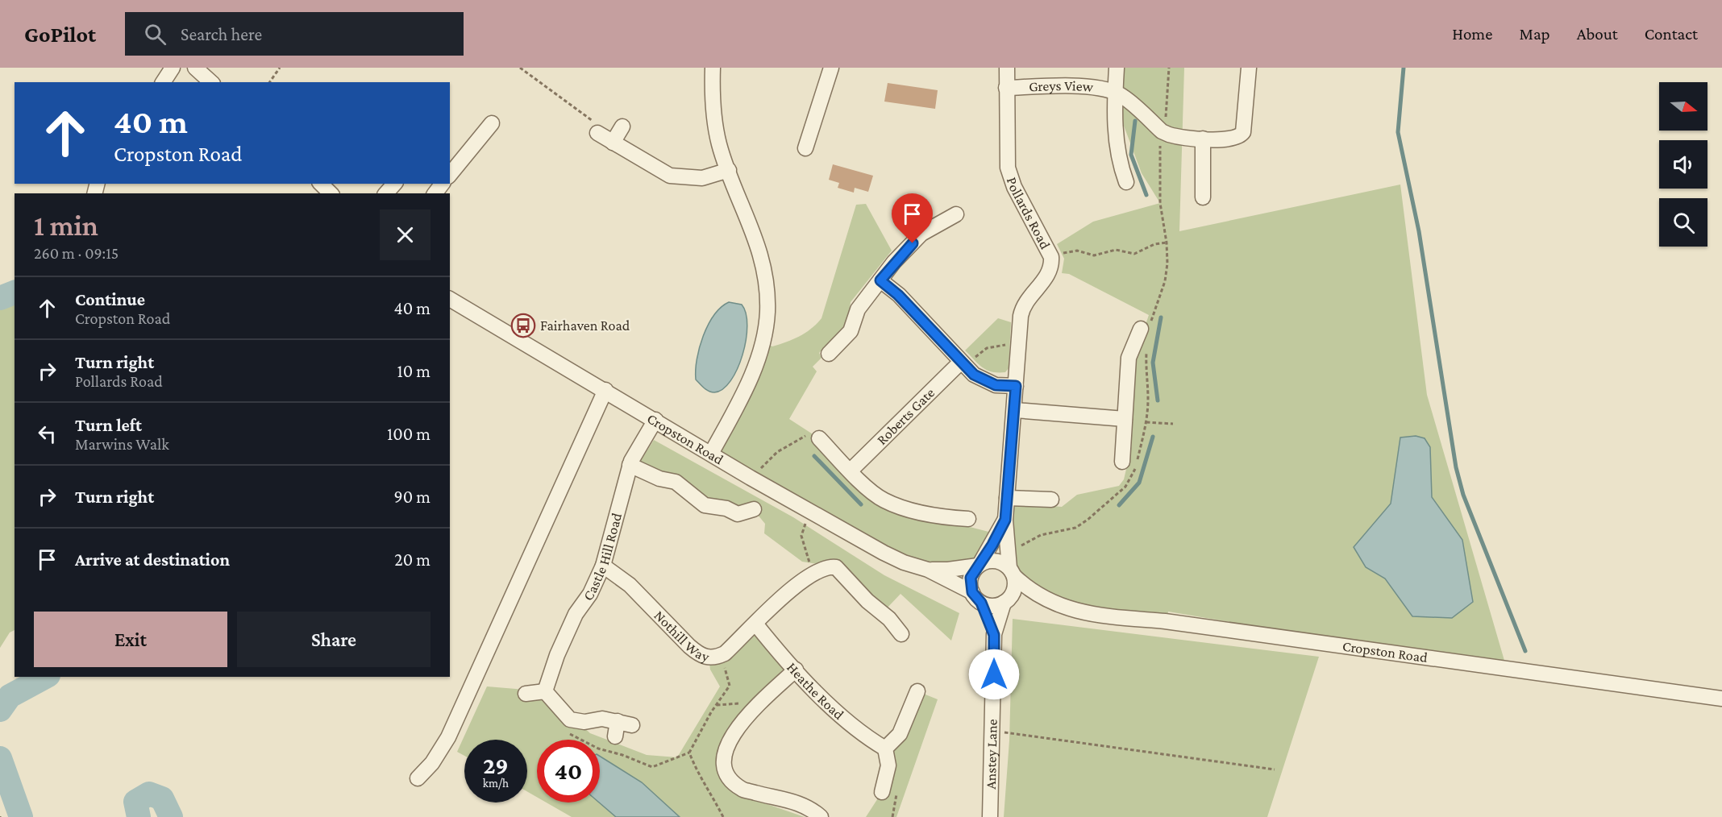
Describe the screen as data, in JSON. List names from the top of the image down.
{
  "streets": {
    "street": [
      "Greys View",
      "Pollards Road",
      "Roberts Gate",
      "Cropston Road",
      "Castle Hill Road",
      "Nothill Way",
      "Heathe Road",
      "Anstey Lane"
    ]
  },
  "crossings": [
    ["Greys View", "Pollards Road"],
    ["Pollards Road", "Cropston Road"],
    ["Pollards Road", "Anstey Lane"],
    ["Cropston Road", "Castle Hill Road"],
    ["Cropston Road", "Anstey Lane"],
    ["Castle Hill Road", "Nothill Way"],
    ["Nothill Way", "Heathe Road"]
  ],
  "places": {
    "bus stop": ["Fairhaven Road"]
  },
  "north": "right",
  "page": {
    "header": "GoPilot",
    "search": "Search here",
    "nav": [
      "Home",
      "Map",
      "About",
      "Contact"
    ],
    "turn": ["40 m", "Cropston Road"],
    "heading": ["1 min", "260 m · 09:15"],
    "list": [
      {
        "name": "Continue",
        "note": "Cropston Road",
        "value": "40 m"
      },
      {
        "name": "Turn right",
        "note": "Pollards Road",
        "value": "10 m"
      },
      {
        "name": "Turn left",
        "note": "Marwins Walk",
        "value": "100 m"
      },
      {
        "name": "Turn right",
        "value": "90 m"
      },
      {
        "name": "Arrive at destination",
        "value": "20 m"
      }
    ],
    "buttons": ["Exit", "Share"],
    "speed": "29 km/h",
    "limit": "40"
  }
}
